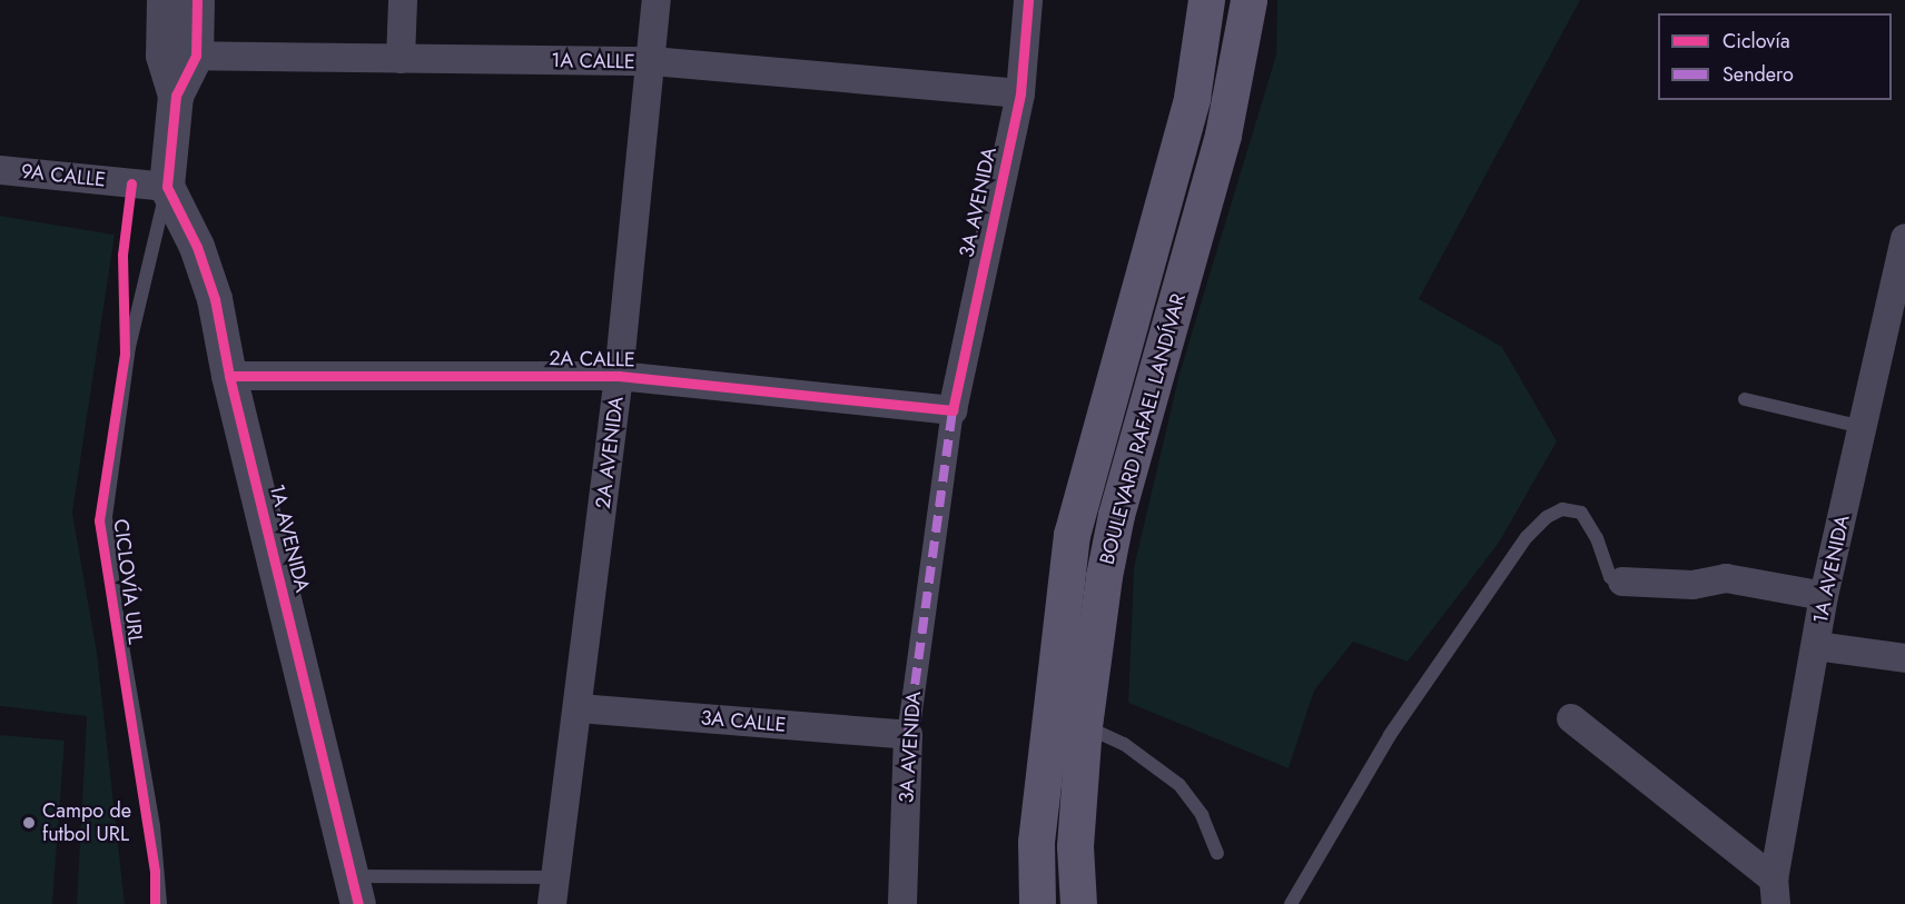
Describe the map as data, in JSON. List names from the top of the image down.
{
  "streets": {
    "main road": ["BOULEVARD RAFAEL LANDÍVAR"],
    "street": [
      "1A CALLE",
      "9A CALLE",
      "3A AVENIDA",
      "2A CALLE",
      "2A AVENIDA",
      "1A AVENIDA",
      "3A CALLE"
    ],
    "cycle path": ["CICLOVÍA URL"]
  },
  "crossings": [
    ["1A CALLE", "3A AVENIDA"],
    ["1A CALLE", "2A AVENIDA"],
    ["9A CALLE", "1A AVENIDA"],
    ["3A AVENIDA", "2A CALLE"],
    ["3A AVENIDA", "3A CALLE"],
    ["2A CALLE", "2A AVENIDA"],
    ["2A CALLE", "1A AVENIDA"],
    ["2A AVENIDA", "3A CALLE"]
  ],
  "places": ["Campo de futbol URL"],
  "legend": ["Ciclovía", "Sendero"]
}
